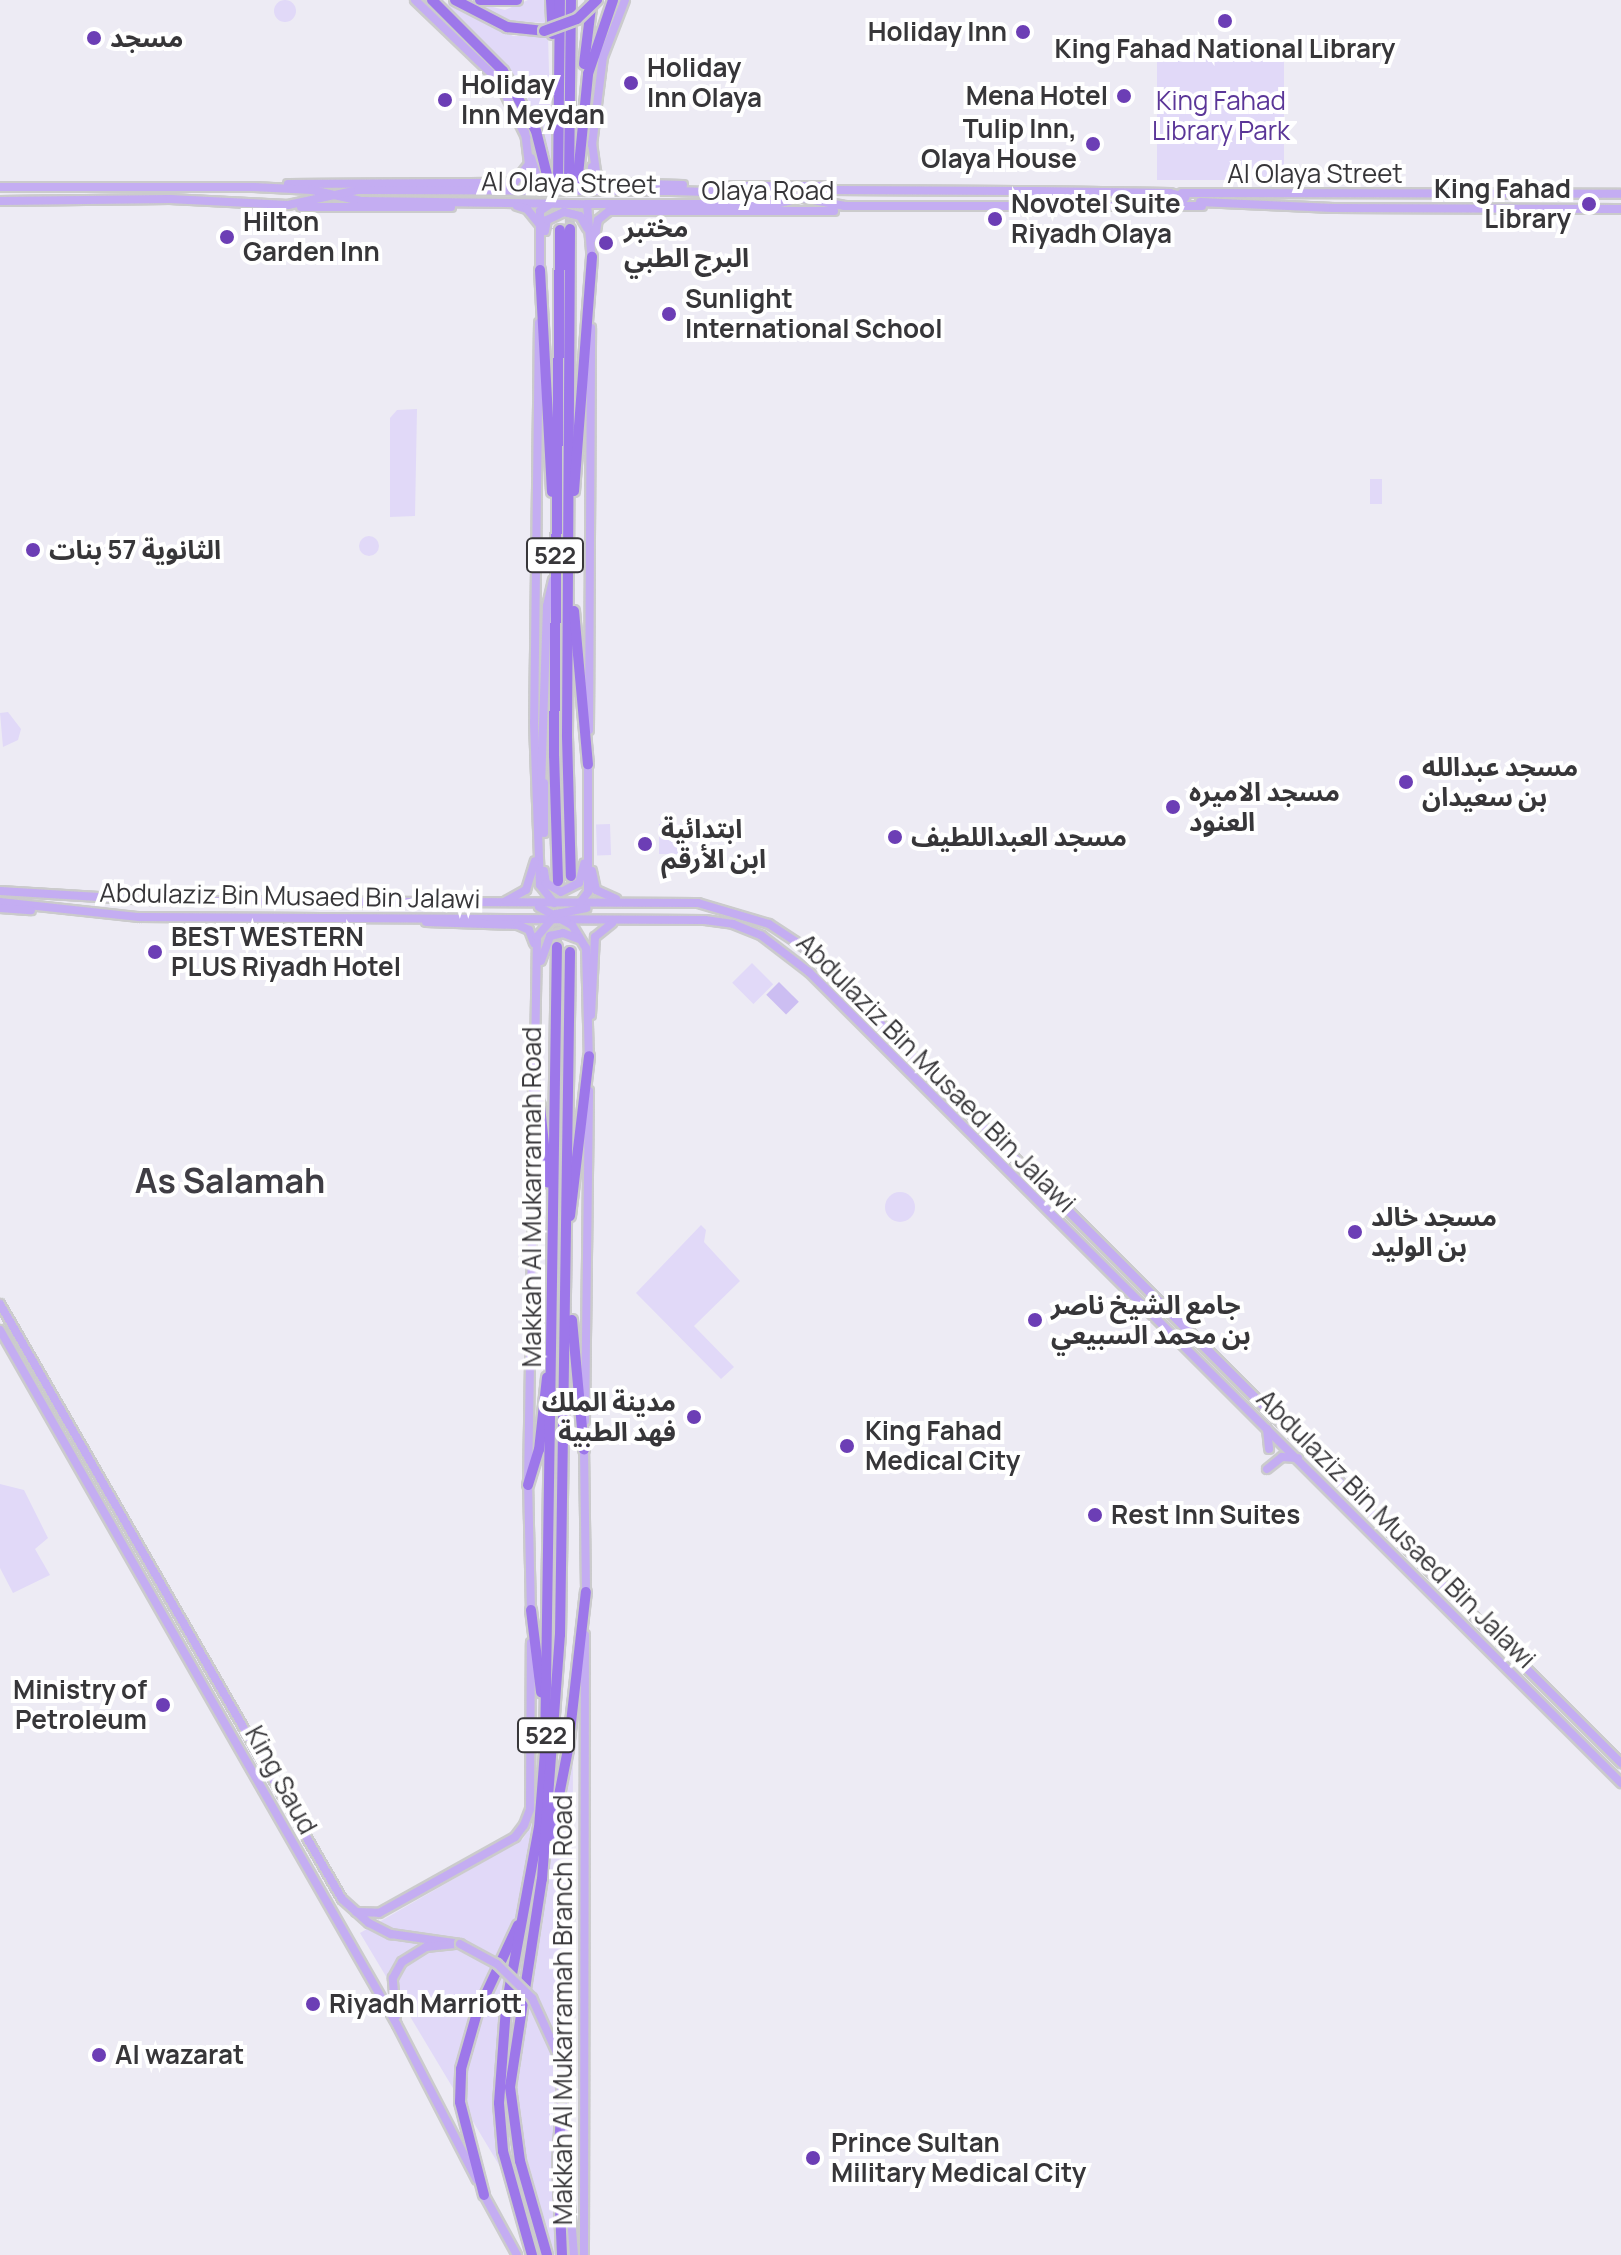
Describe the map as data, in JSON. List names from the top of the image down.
{
  "streets": {
    "highway": ["522", "Makkah Al Mukarramah Road"],
    "main road": [
      "Al Olaya Street",
      "Olaya Road",
      "Abdulaziz Bin Musaed Bin Jalawi",
      "King Saud",
      "Makkah Al Mukarramah Branch Road"
    ]
  },
  "crossings": [
    ["Al Olaya Street", "Olaya Road"],
    ["Al Olaya Street", "Makkah Al Mukarramah Branch Road"],
    ["Olaya Road", "Makkah Al Mukarramah Branch Road"],
    ["Abdulaziz Bin Musaed Bin Jalawi", "Makkah Al Mukarramah Branch Road"],
    ["King Saud", "Makkah Al Mukarramah Branch Road"]
  ],
  "districts": ["As Salamah"],
  "parks": ["King Fahad Library Park"],
  "places": [
    "King Fahad National Library",
    "Holiday Inn",
    "مسجد",
    "Holiday Inn Olaya",
    "Mena Hotel",
    "Holiday Inn Meydan",
    "Tulip Inn, Olaya House",
    "King Fahad Library",
    "Novotel Suite Riyadh Olaya",
    "Hilton Garden Inn",
    "مختبر البرج الطبي",
    "Sunlight International School",
    "الثانوية 57 بنات",
    "مسجد عبدالله بن سعيدان",
    "مسجد الاميره العنود",
    "مسجد العبداللطيف",
    "ابتدائية ابن الأرقم",
    "BEST WESTERN PLUS Riyadh Hotel",
    "مسجد خالد بن الوليد",
    "جامع الشيخ ناصر بن محمد السبيعي",
    "مدينة الملك فهد الطبية",
    "King Fahad Medical City",
    "Rest Inn Suites",
    "Ministry of Petroleum",
    "Riyadh Marriott",
    "Al wazarat",
    "Prince Sultan Military Medical City"
  ]
}
